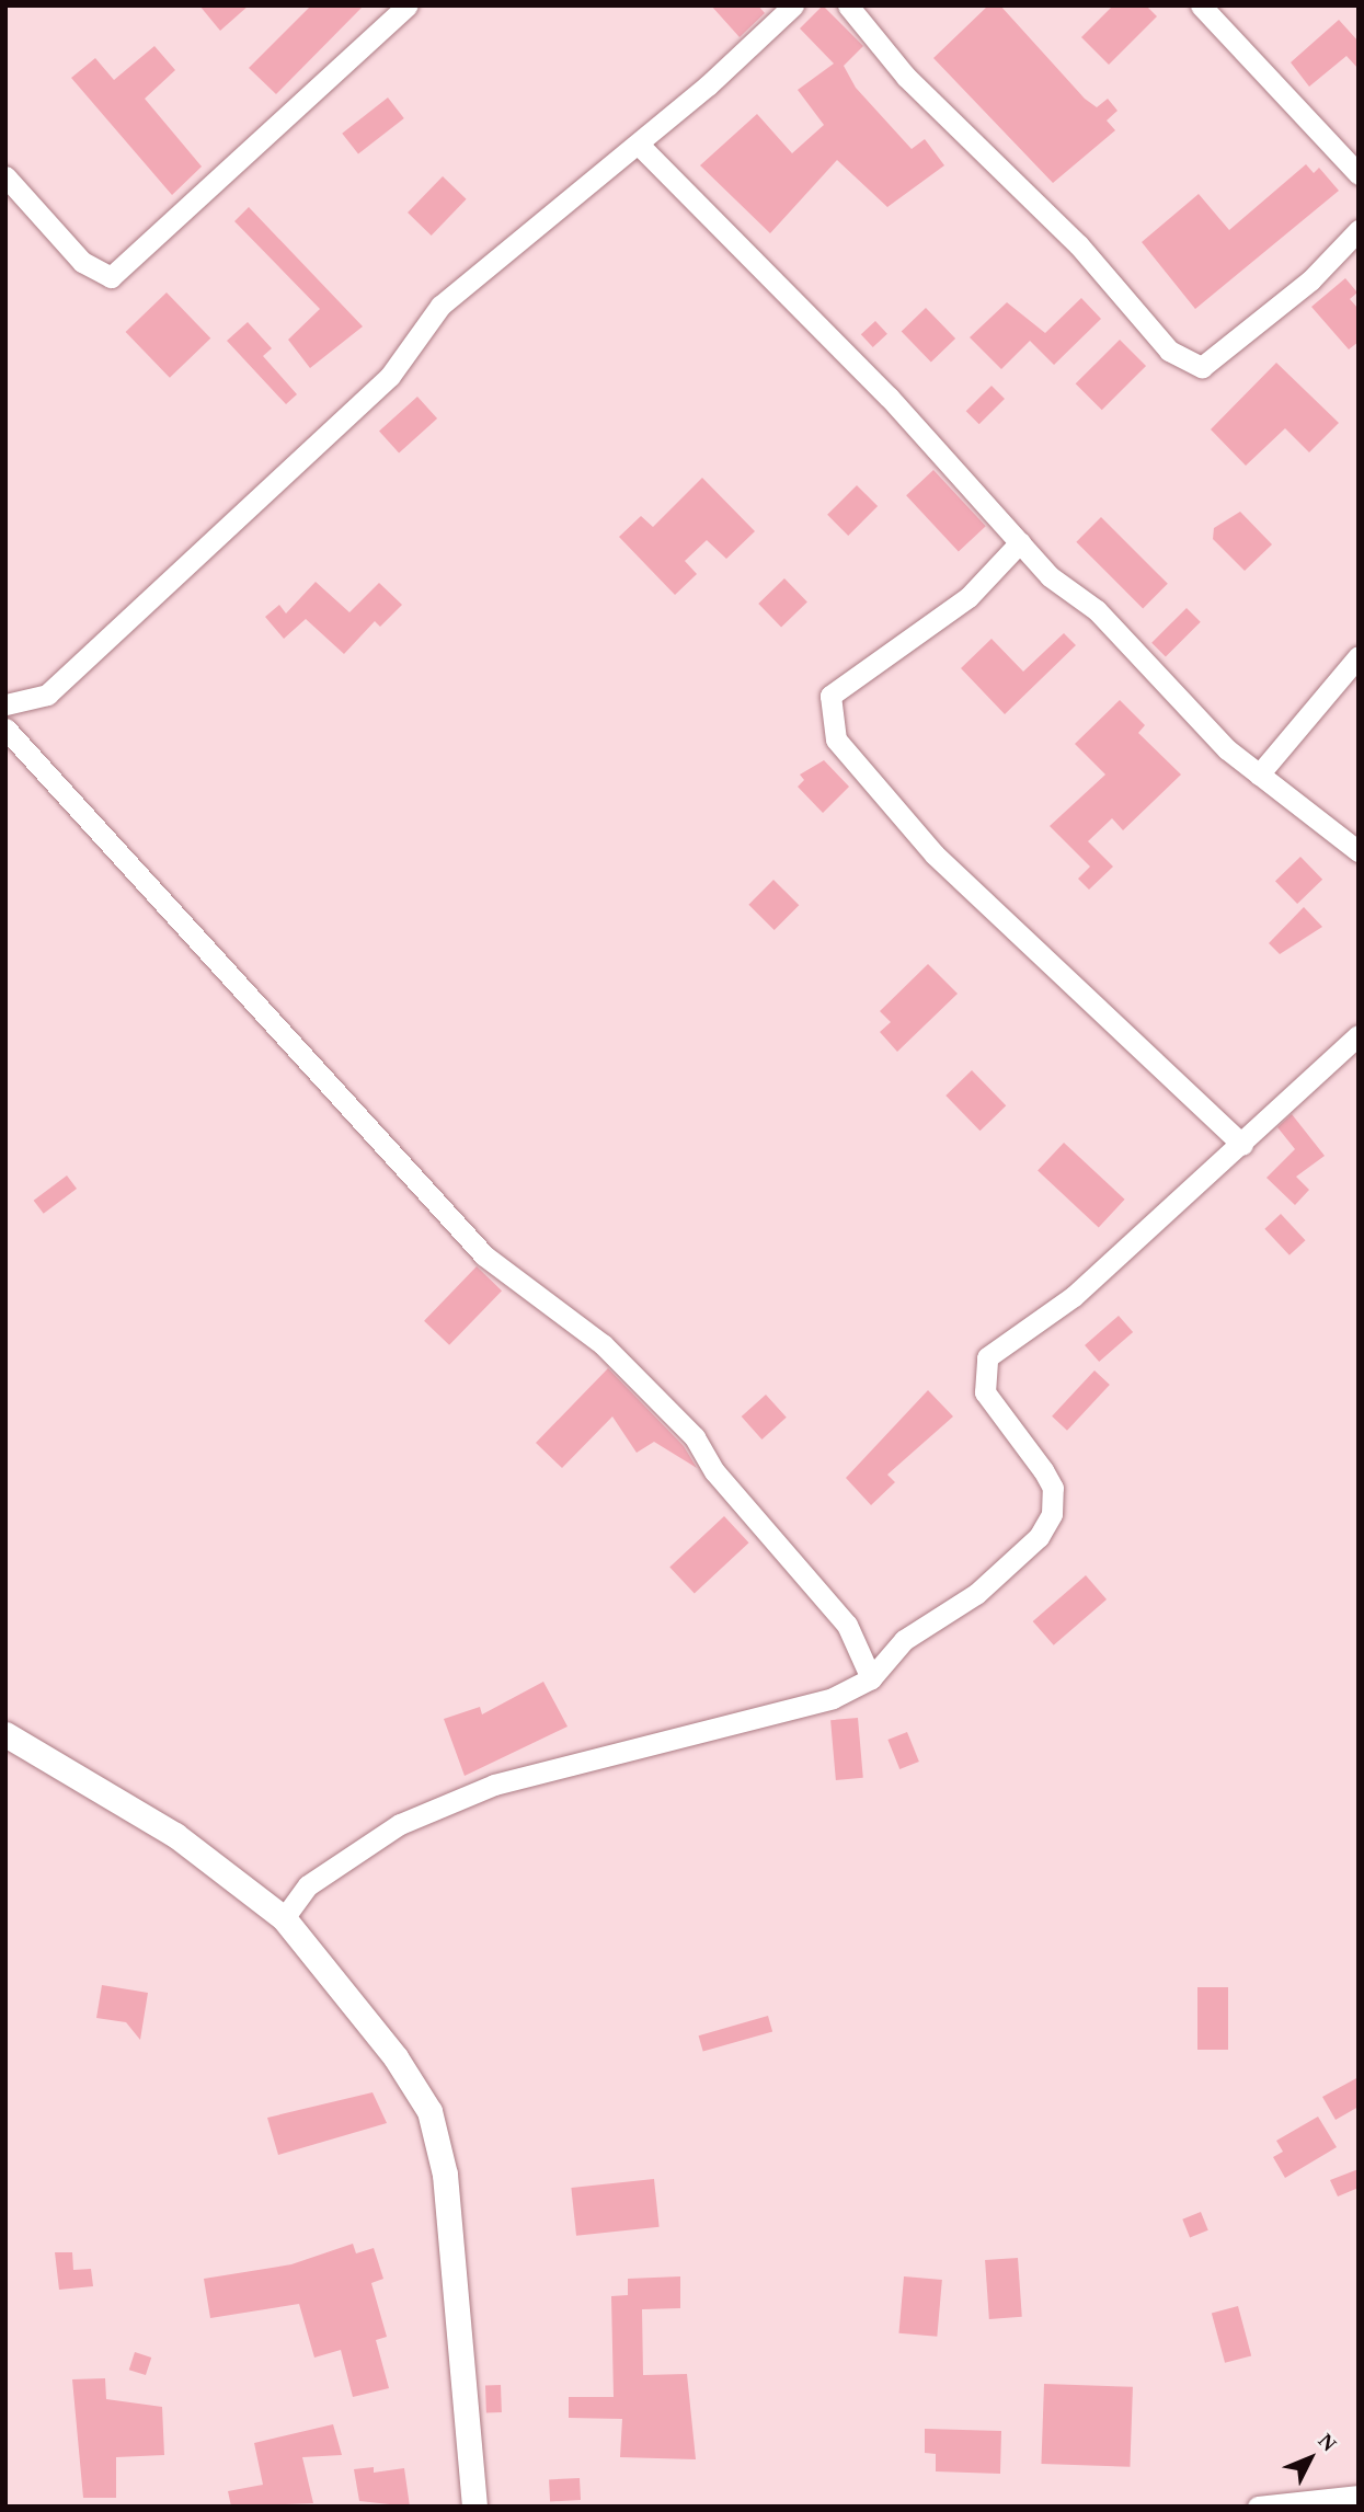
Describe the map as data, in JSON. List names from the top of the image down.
{
  "north": "top right"
}
